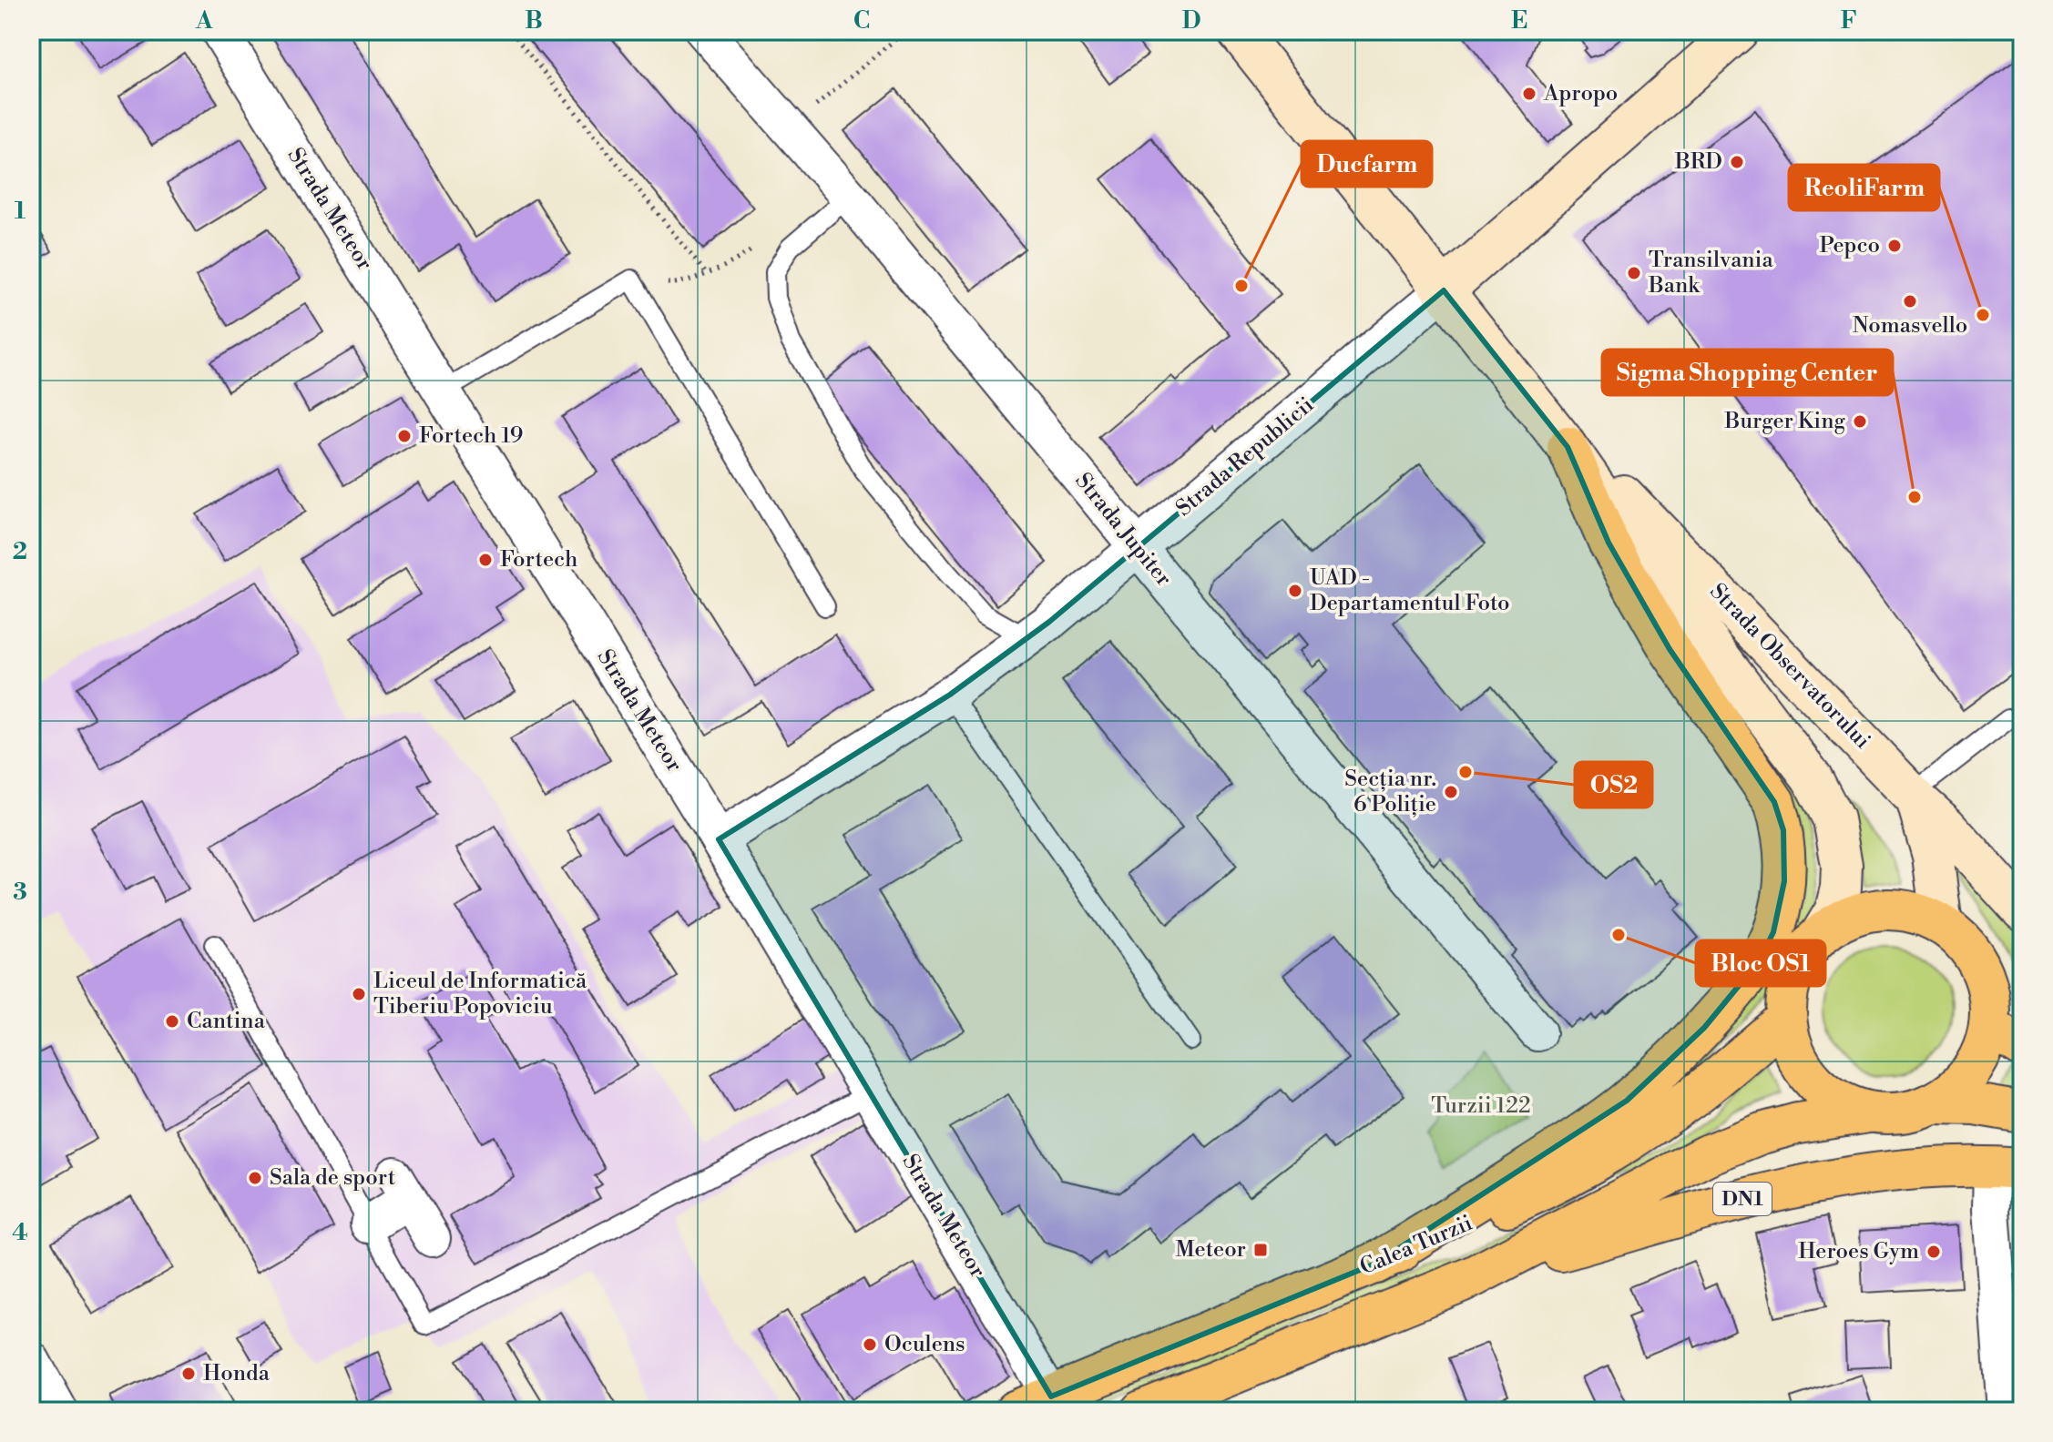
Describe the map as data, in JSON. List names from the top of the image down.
{
  "streets": {
    "main road": [
      "Strada Republicii",
      "Strada Observatorului",
      "DN1",
      "Calea Turzii"
    ],
    "street": ["Strada Meteor", "Strada Jupiter"]
  },
  "crossings": [
    ["Strada Meteor", "Strada Republicii"],
    ["Strada Meteor", "Calea Turzii"],
    ["Strada Republicii", "Strada Jupiter"],
    ["Strada Republicii", "Strada Observatorului"],
    ["Strada Observatorului", "DN1"],
    ["Strada Observatorului", "Calea Turzii"],
    ["DN1", "Calea Turzii"]
  ],
  "parks": ["Turzii 122"],
  "places": {
    "other": [
      "Apropo",
      "BRD",
      "Pepco",
      "Transilvania Bank",
      "Ducfarm",
      "Nomasvello",
      "ReoliFarm",
      "Burger King",
      "Fortech 19",
      "Sigma Shopping Center",
      "Fortech",
      "UAD - Departamentul Foto",
      "OS2",
      "Secția nr. 6 Poliție",
      "Bloc OS1",
      "Liceul de Informatică Tiberiu Popoviciu",
      "Cantina",
      "Sala de sport",
      "Heroes Gym",
      "Oculens",
      "Honda"
    ],
    "transit": ["Meteor"]
  },
  "grid": {
    "columns": [
      "A",
      "B",
      "C",
      "D",
      "E",
      "F"
    ],
    "rows": [
      "1",
      "2",
      "3",
      "4"
    ]
  }
}
